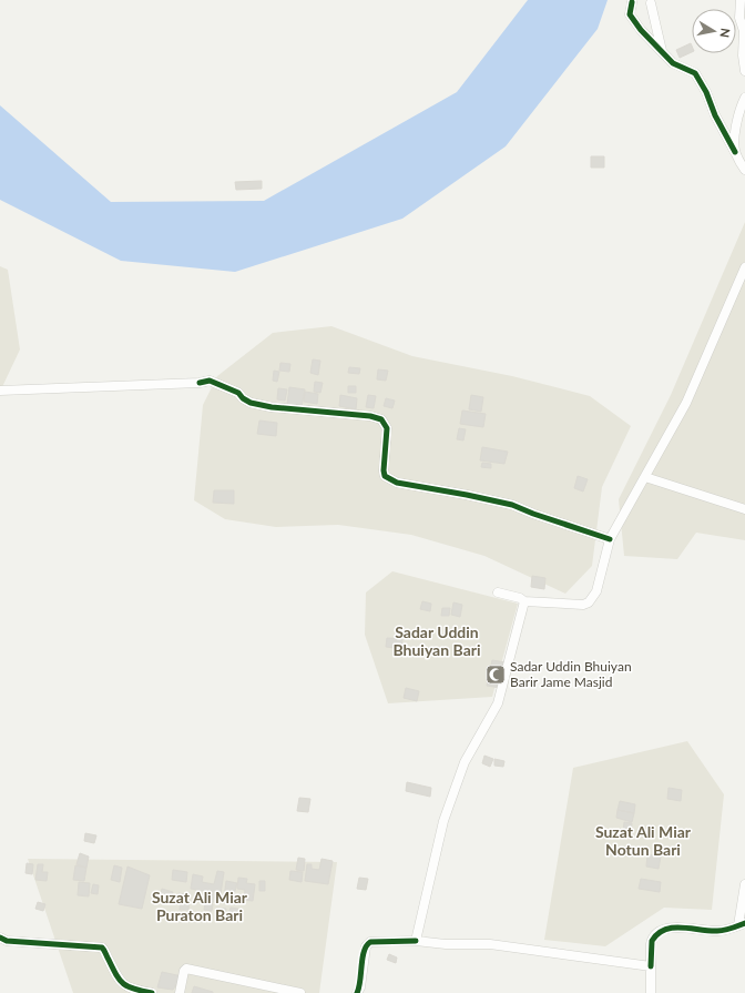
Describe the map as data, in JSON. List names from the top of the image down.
{
  "districts": ["Sadar Uddin Bhuiyan Bari", "Suzat Ali Miar Notun Bari", "Suzat Ali Miar Puraton Bari"],
  "places": {
    "mosque": ["Sadar Uddin Bhuiyan Barir Jame Masjid"]
  },
  "north": "right"
}
